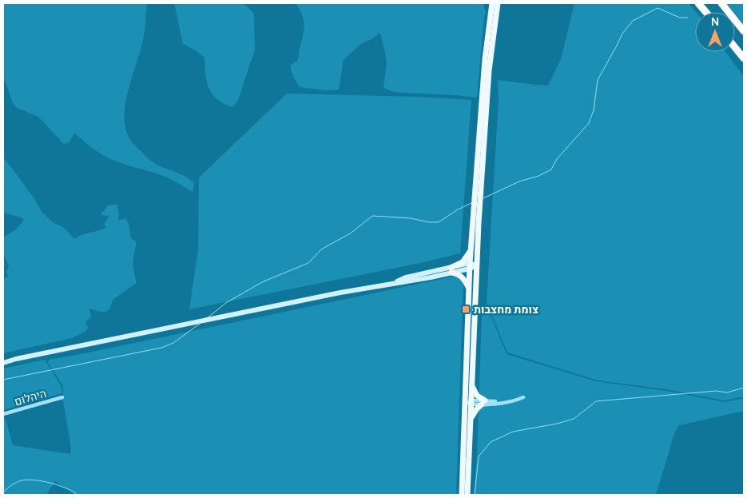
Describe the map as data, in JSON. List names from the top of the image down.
{
  "streets": {
    "street": ["היהלום"]
  },
  "places": {
    "transit": ["צומת מחצבות"]
  },
  "north": "top"
}
